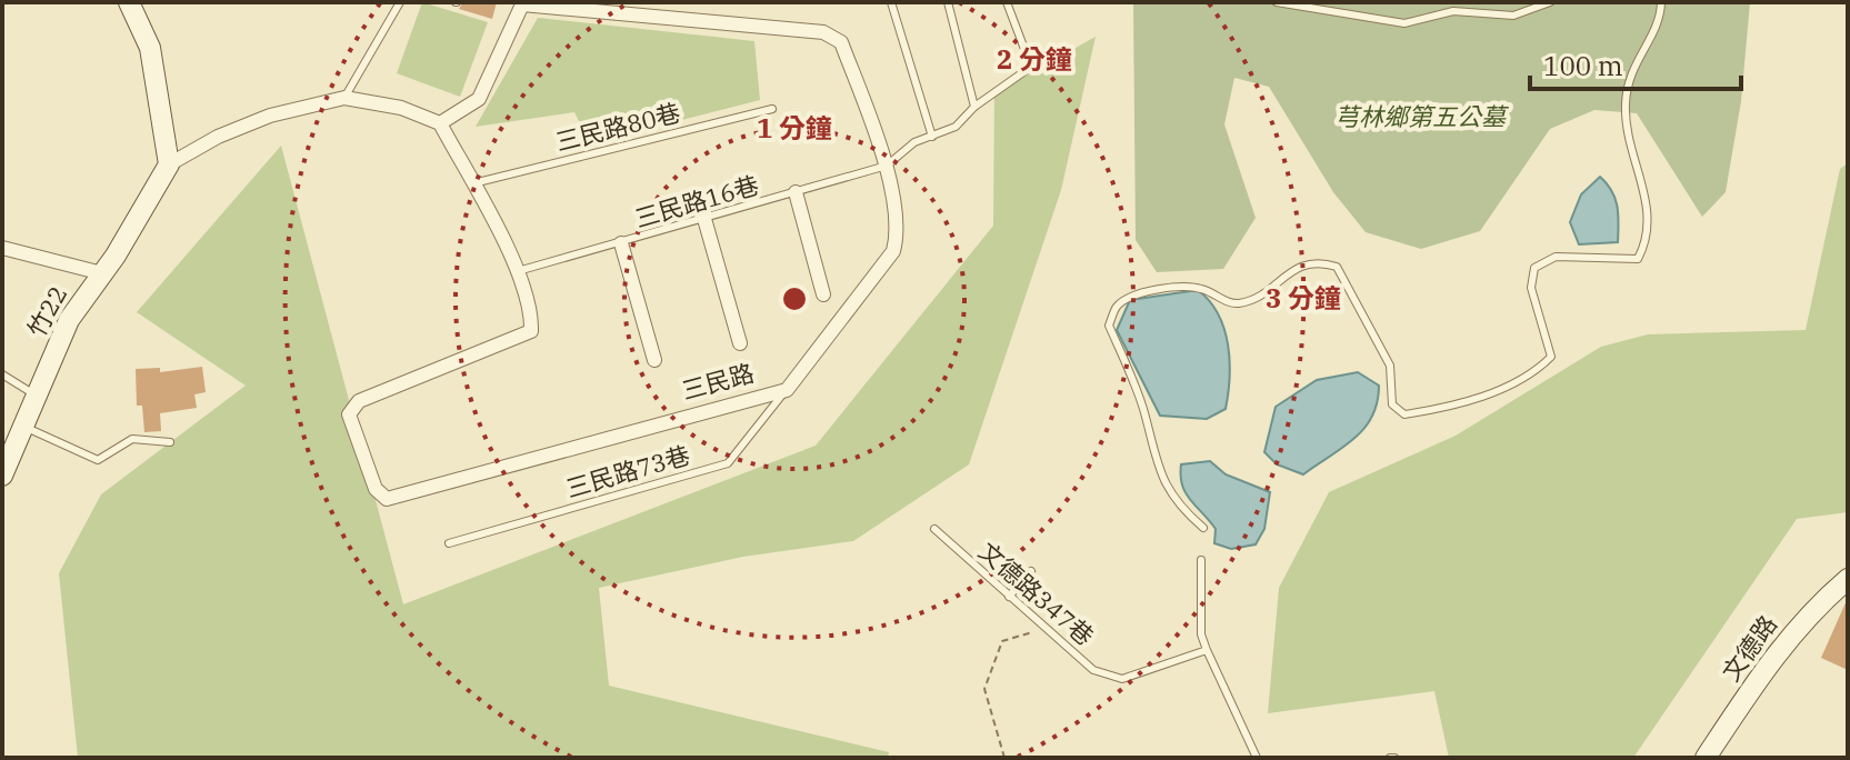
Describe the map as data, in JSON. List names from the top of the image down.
{
  "streets": {
    "street": ["竹22", "三民路", "文德路"],
    "lane": [
      "三民路80巷",
      "三民路16巷",
      "三民路73巷",
      "文德路347巷"
    ]
  },
  "crossings": [
    ["三民路80巷", "三民路"],
    ["三民路16巷", "三民路"],
    ["三民路", "三民路73巷"]
  ],
  "parks": ["芎林鄉第五公墓"],
  "scale_bar": "100 m",
  "rings": ["2 分鐘", "1 分鐘", "3 分鐘"]
}
